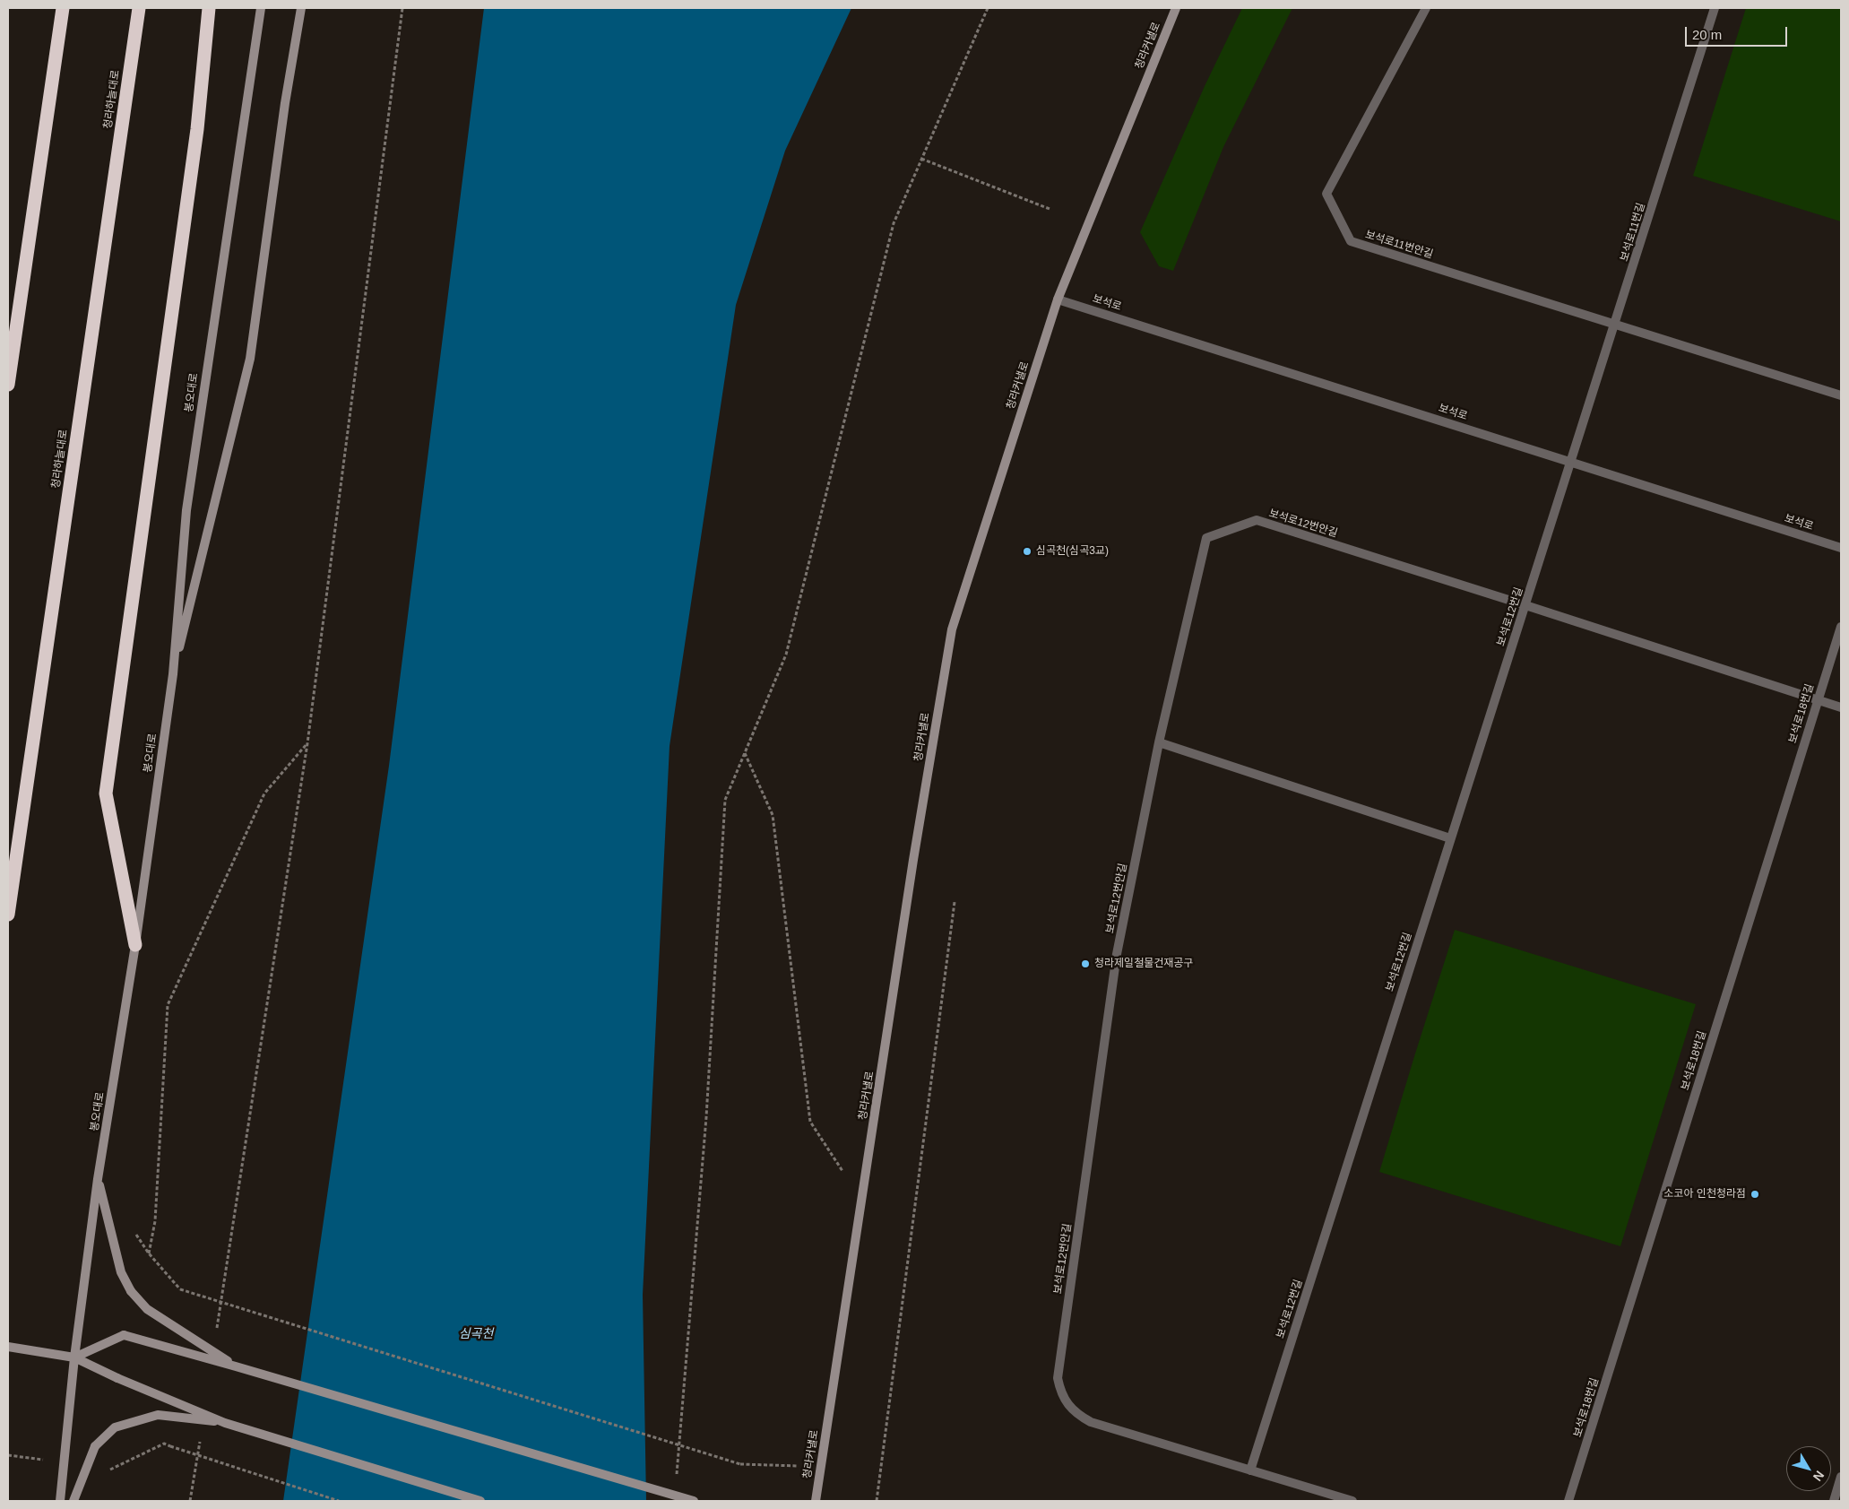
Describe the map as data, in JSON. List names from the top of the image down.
{
  "streets": {
    "highway": ["청라하늘대로"],
    "street": [
      "청라커낼로",
      "보석로11번길",
      "보석로11번안길",
      "보석로",
      "봉오대로",
      "보석로12번안길",
      "보석로12번길",
      "보석로18번길"
    ]
  },
  "crossings": [
    ["청라커낼로", "보석로"],
    ["보석로11번길", "보석로11번안길"],
    ["보석로11번길", "보석로"],
    ["보석로11번길", "보석로12번길"],
    ["보석로", "보석로12번길"],
    ["보석로12번안길", "보석로12번길"]
  ],
  "water": ["심곡천"],
  "places": ["심곡천(심곡3교)", "청라제일철물건재공구", "소코아 인천청라점"],
  "scale_bar": "20 m",
  "north": "bottom right"
}
